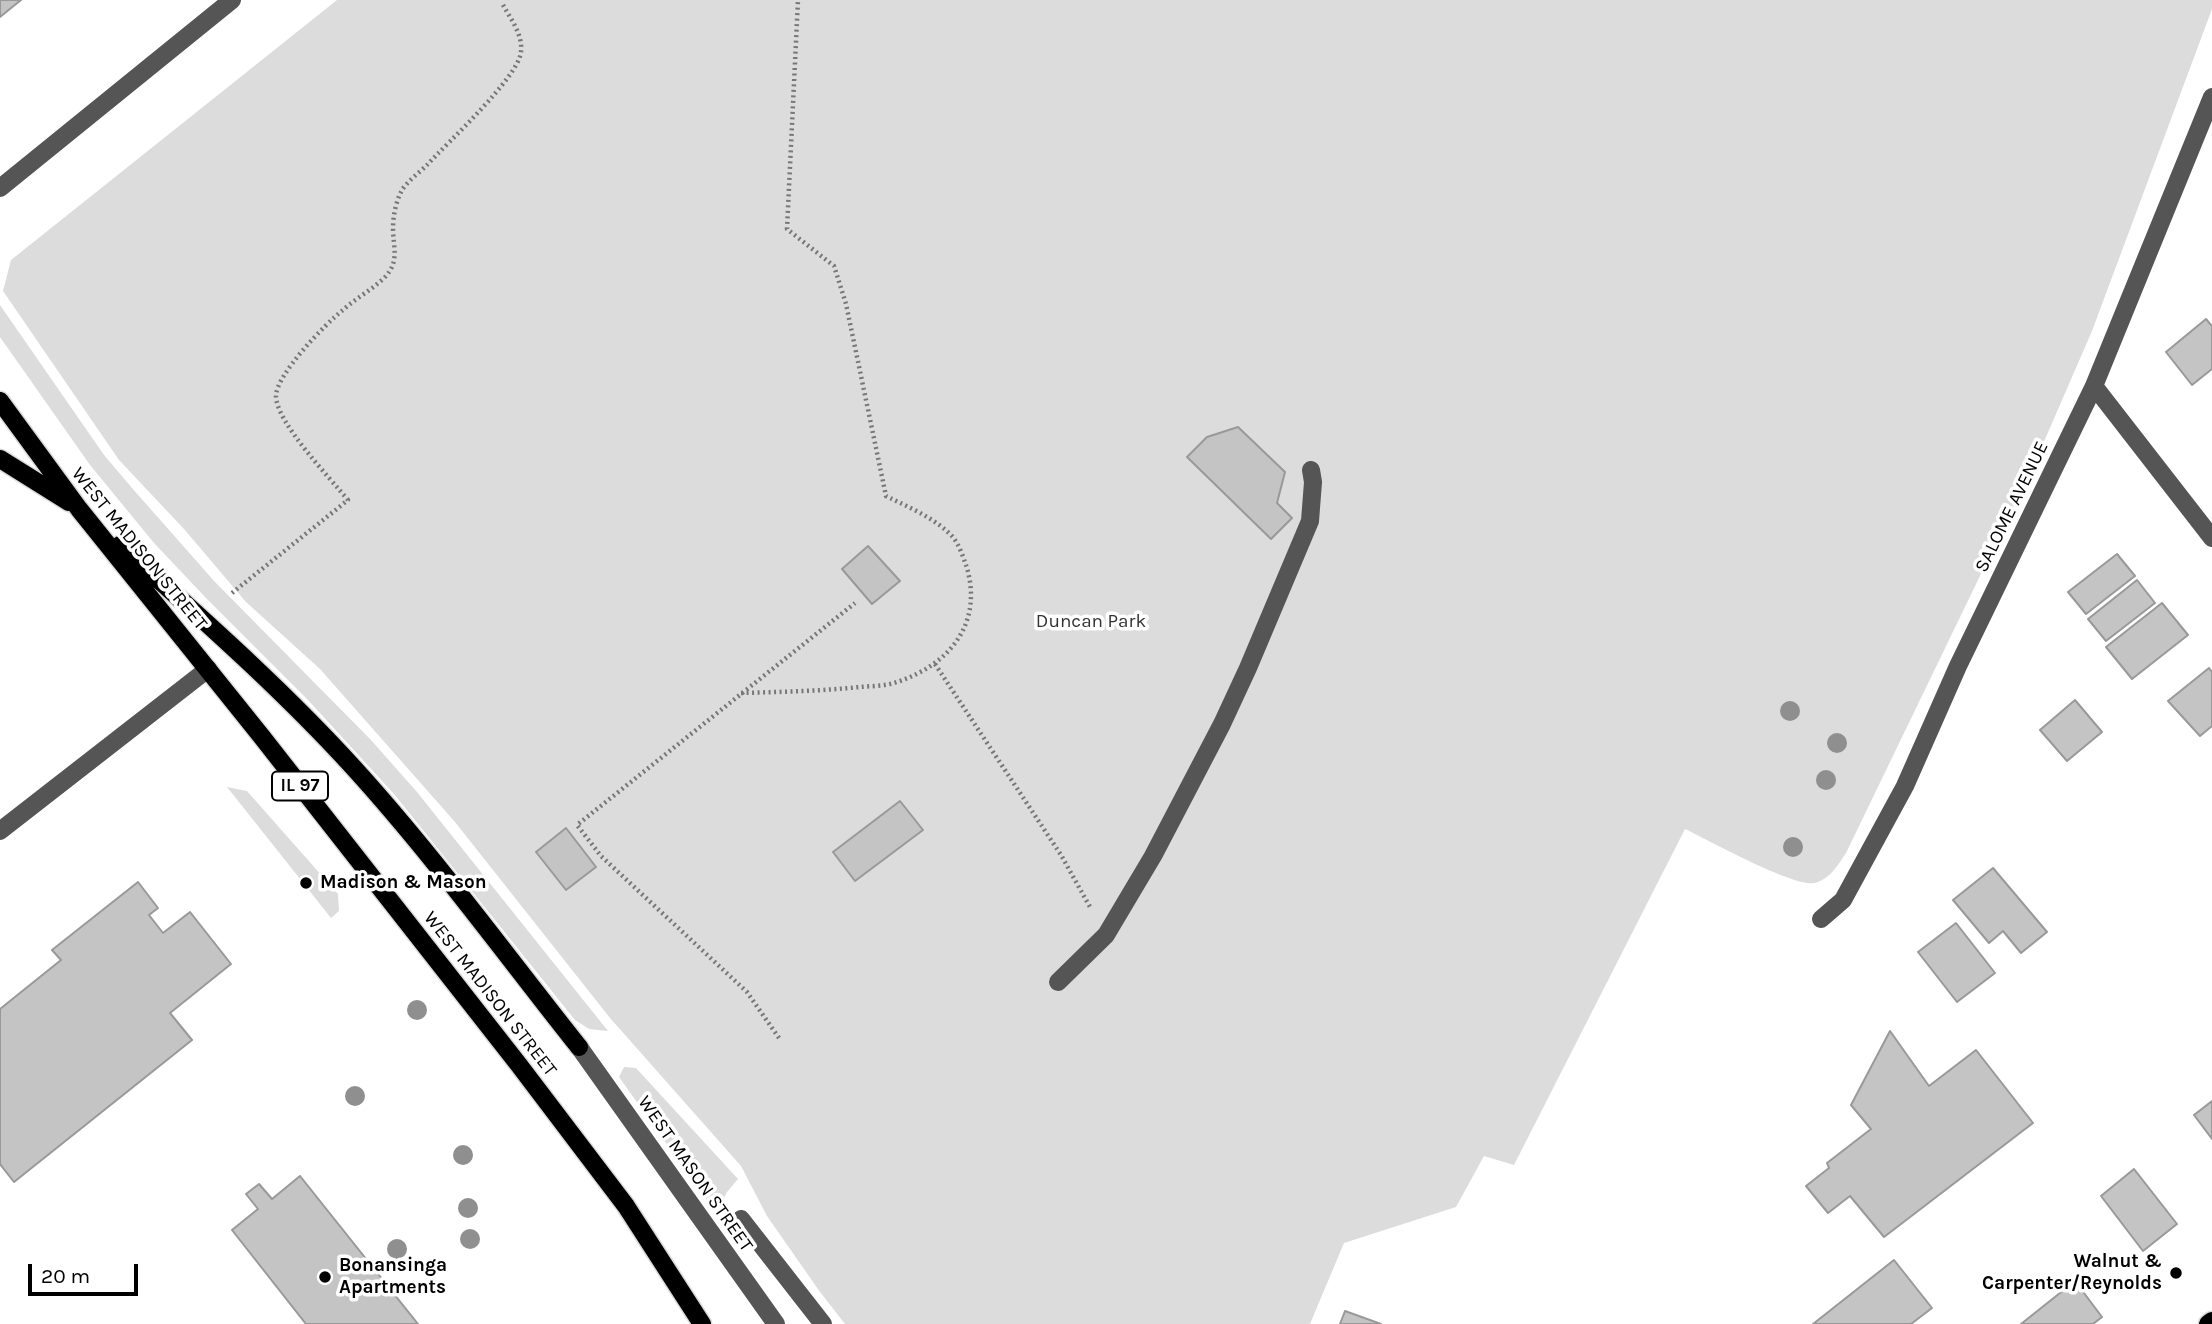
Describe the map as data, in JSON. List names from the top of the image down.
{
  "streets": {
    "main road": ["WEST MADISON STREET", "IL 97"],
    "street": ["SALOME AVENUE", "WEST MASON STREET"]
  },
  "parks": ["Duncan Park"],
  "places": ["Madison & Mason", "Walnut & Carpenter/Reynolds", "Bonansinga Apartments"],
  "scale_bar": "20 m"
}
